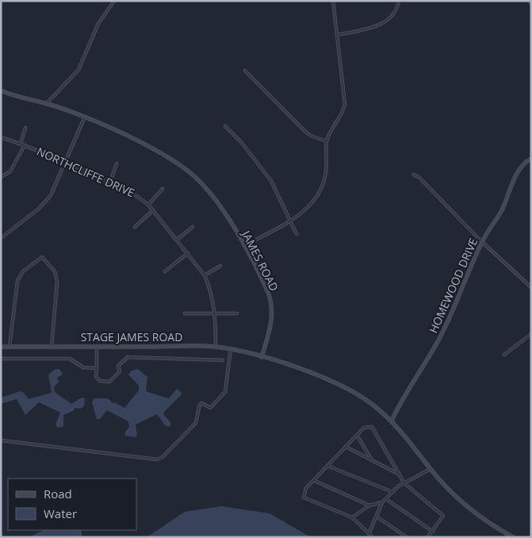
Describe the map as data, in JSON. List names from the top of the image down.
{
  "streets": {
    "street": [
      "NORTHCLIFFE DRIVE",
      "JAMES ROAD",
      "HOMEWOOD DRIVE",
      "STAGE JAMES ROAD"
    ]
  },
  "crossings": [
    ["NORTHCLIFFE DRIVE", "STAGE JAMES ROAD"],
    ["JAMES ROAD", "STAGE JAMES ROAD"]
  ],
  "legend": ["Road", "Water"]
}
